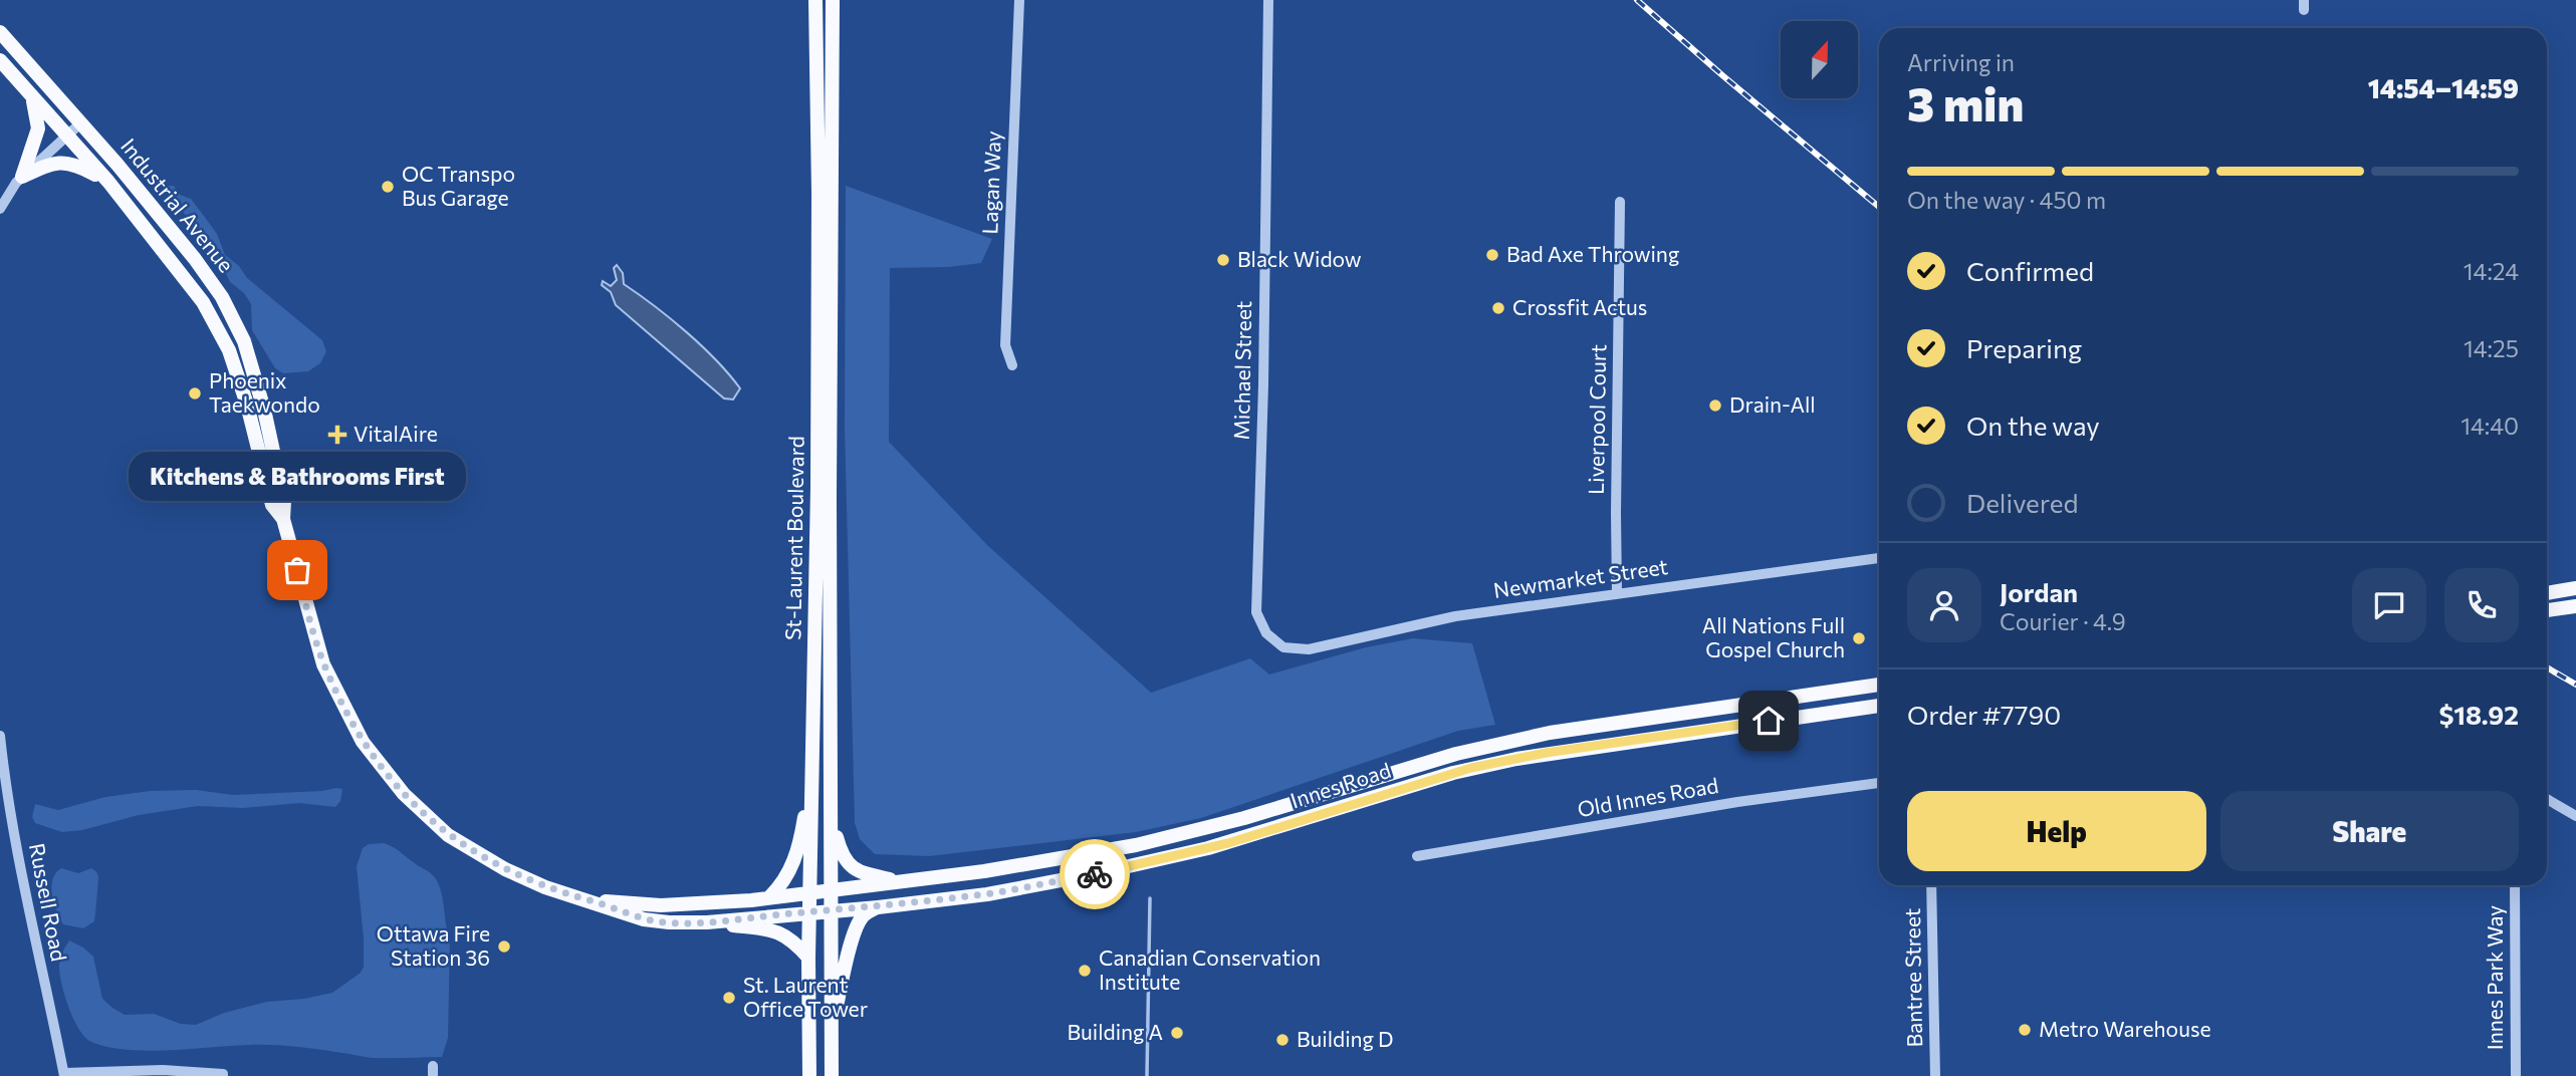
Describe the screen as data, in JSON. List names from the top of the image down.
{
  "streets": {
    "main road": ["Industrial Avenue", "St-Laurent Boulevard", "Innes Road"],
    "street": [
      "Lagan Way",
      "Michael Street",
      "Liverpool Court",
      "Newmarket Street",
      "Old Innes Road",
      "Russell Road",
      "Bantree Street",
      "Innes Park Way"
    ]
  },
  "crossings": [
    ["Industrial Avenue", "St-Laurent Boulevard"],
    ["Industrial Avenue", "Innes Road"],
    ["Michael Street", "Newmarket Street"],
    ["Liverpool Court", "Newmarket Street"],
    ["St-Laurent Boulevard", "Innes Road"]
  ],
  "places": {
    "other": [
      "OC Transpo Bus Garage",
      "Bad Axe Throwing",
      "Black Widow",
      "Crossfit Actus",
      "Phoenix Taekwondo",
      "Drain-All",
      "Kitchens & Bathrooms First",
      "All Nations Full Gospel Church",
      "Ottawa Fire Station 36",
      "Canadian Conservation Institute",
      "St. Laurent Office Tower",
      "Metro Warehouse",
      "Building A",
      "Building D"
    ],
    "health": ["VitalAire"]
  },
  "north": "top",
  "page": {
    "heading": ["3 min", "Arriving in", "14:54–14:59"],
    "panel": [
      "Jordan",
      "Courier · 4.9",
      "Order #7790",
      "$18.92"
    ],
    "bar": "On the way · 450 m",
    "list": [
      ["Confirmed", "14:24"],
      ["Preparing", "14:25"],
      ["On the way", "14:40"],
      "Delivered"
    ],
    "bubble": "Kitchens & Bathrooms First",
    "buttons": ["Help", "Share"]
  }
}
